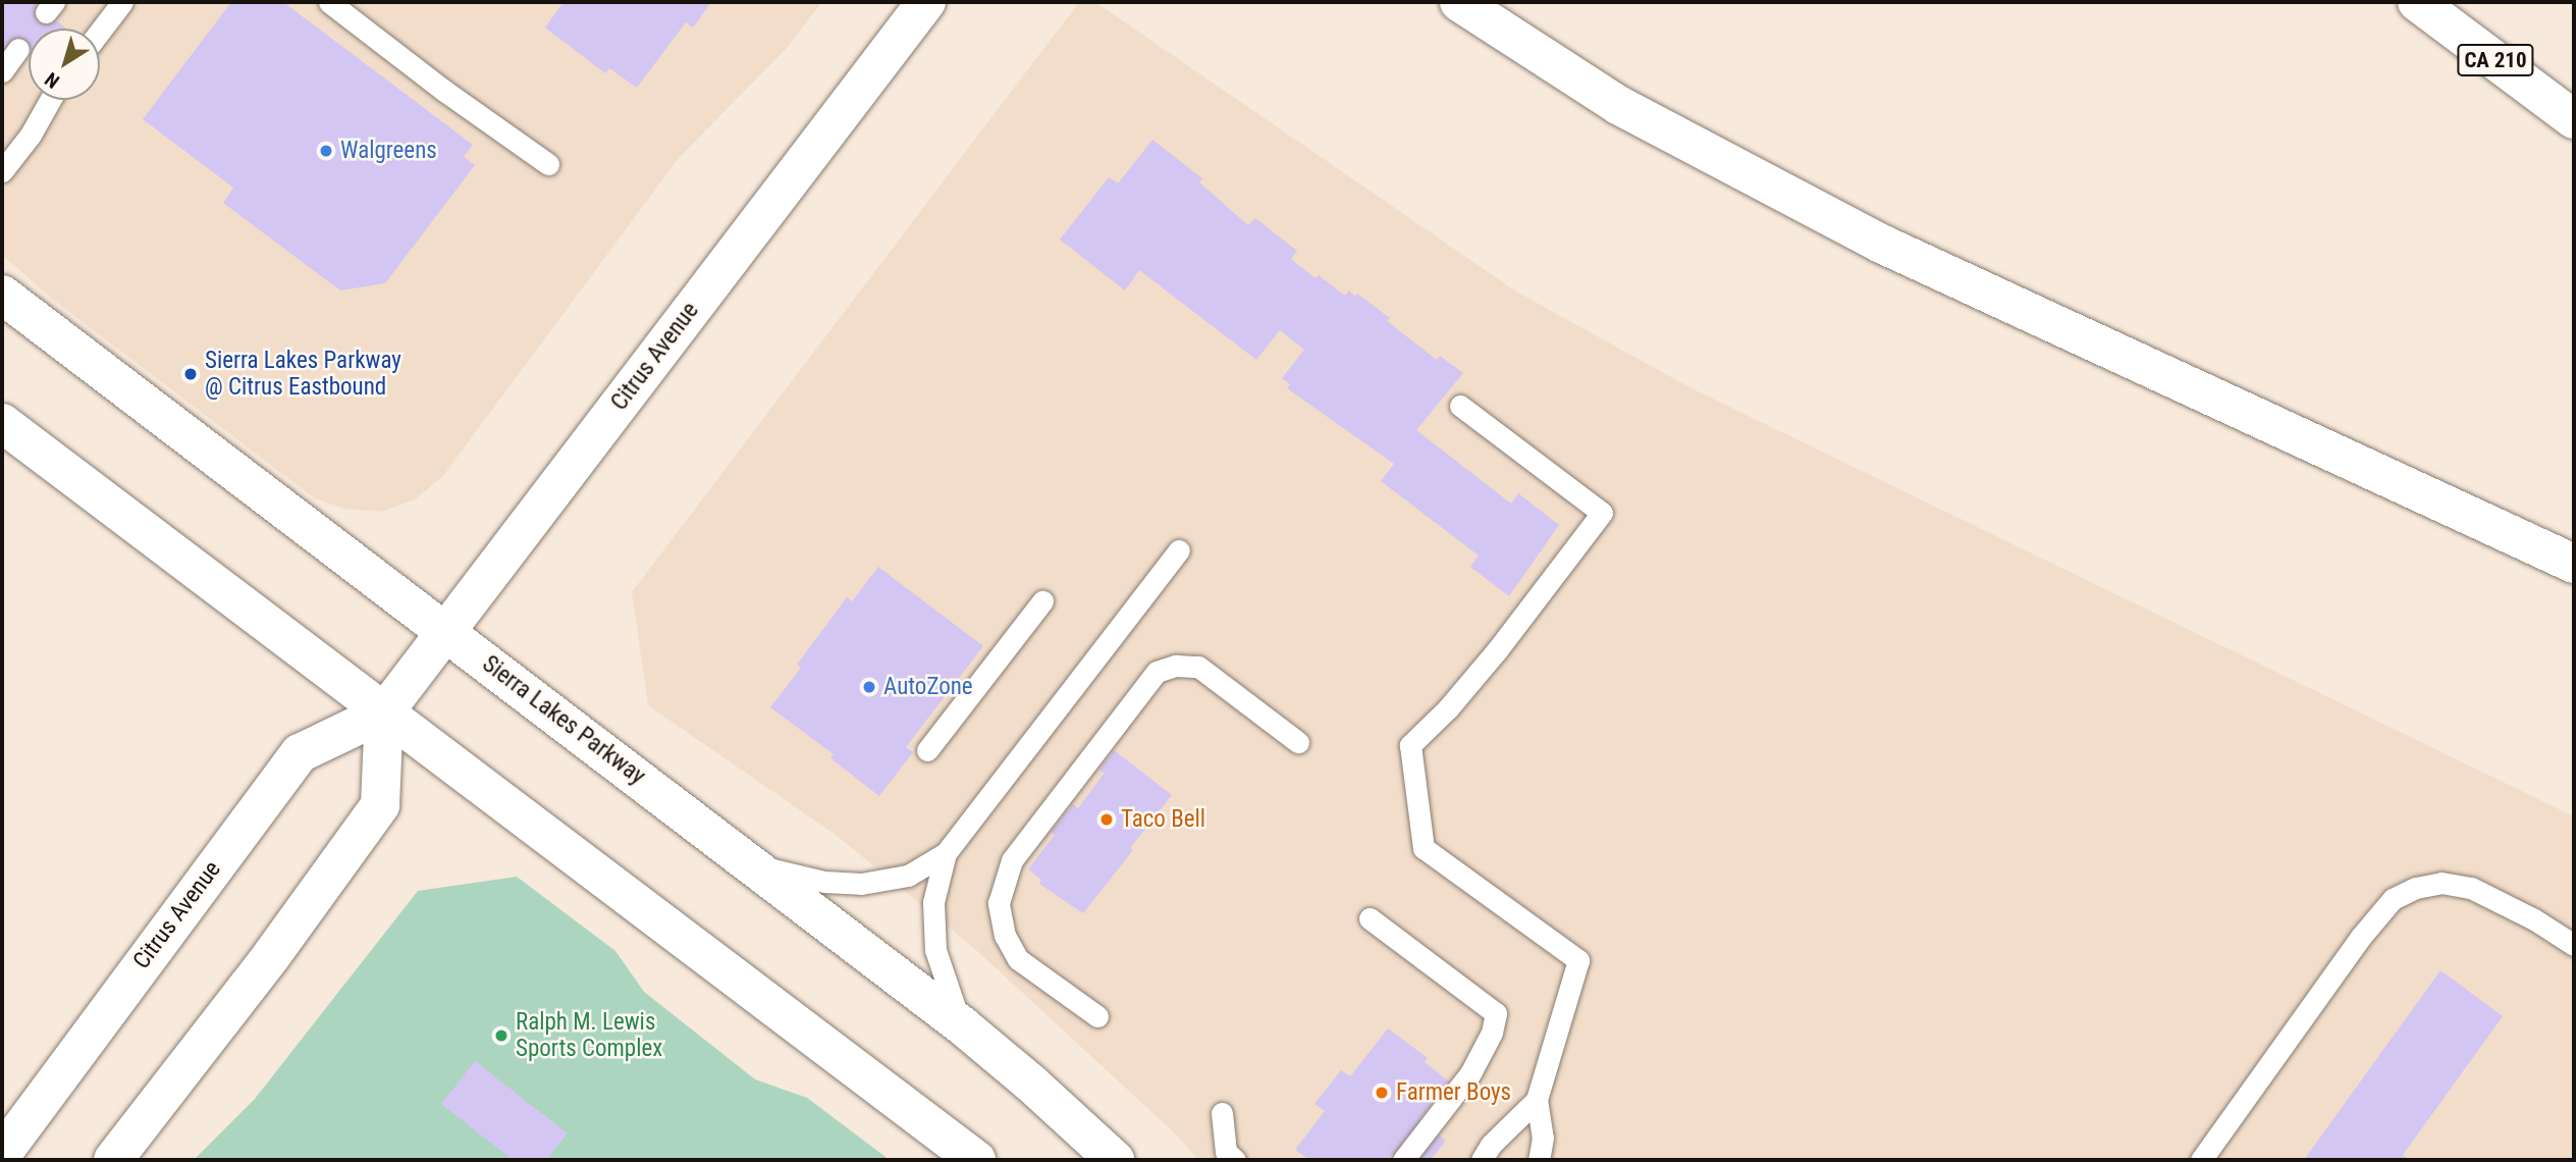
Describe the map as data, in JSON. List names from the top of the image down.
{
  "streets": {
    "main road": ["CA 210", "Citrus Avenue", "Sierra Lakes Parkway"]
  },
  "crossings": [
    ["Citrus Avenue", "Sierra Lakes Parkway"]
  ],
  "places": [
    "Walgreens",
    "Sierra Lakes Parkway @ Citrus Eastbound",
    "AutoZone",
    "Taco Bell",
    "Ralph M. Lewis Sports Complex",
    "Farmer Boys"
  ],
  "north": "bottom left"
}
